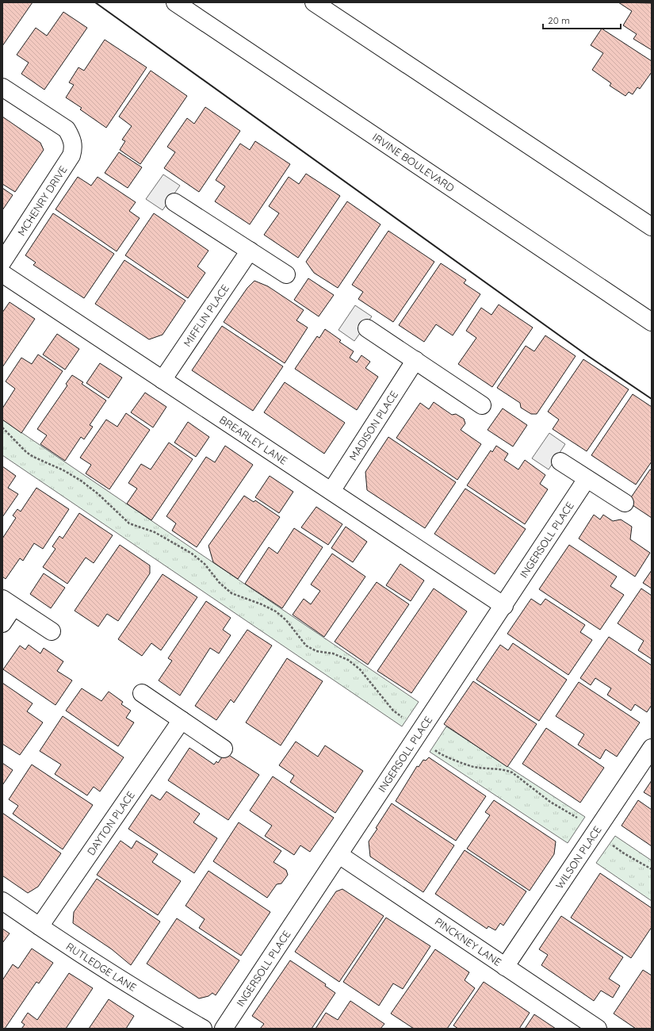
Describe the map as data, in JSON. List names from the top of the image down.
{
  "streets": {
    "street": [
      "IRVINE BOULEVARD",
      "MCHENRY DRIVE",
      "MIFFLIN PLACE",
      "MADISON PLACE",
      "BREARLEY LANE",
      "INGERSOLL PLACE",
      "DAYTON PLACE",
      "WILSON PLACE",
      "PINCKNEY LANE",
      "RUTLEDGE LANE"
    ]
  },
  "crossings": [
    ["MIFFLIN PLACE", "BREARLEY LANE"],
    ["MADISON PLACE", "BREARLEY LANE"],
    ["BREARLEY LANE", "INGERSOLL PLACE"],
    ["INGERSOLL PLACE", "PINCKNEY LANE"],
    ["DAYTON PLACE", "RUTLEDGE LANE"],
    ["WILSON PLACE", "PINCKNEY LANE"]
  ],
  "scale_bar": "20 m"
}
